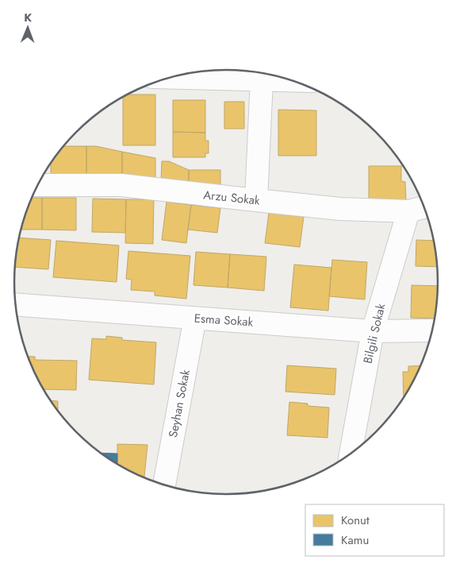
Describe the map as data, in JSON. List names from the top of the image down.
{
  "streets": {
    "street": [
      "Arzu Sokak",
      "Esma Sokak",
      "Bilgili Sokak",
      "Seyhan Sokak"
    ]
  },
  "crossings": [
    ["Arzu Sokak", "Bilgili Sokak"],
    ["Esma Sokak", "Bilgili Sokak"],
    ["Esma Sokak", "Seyhan Sokak"]
  ],
  "legend": ["Konut", "Kamu"],
  "north": "top"
}
